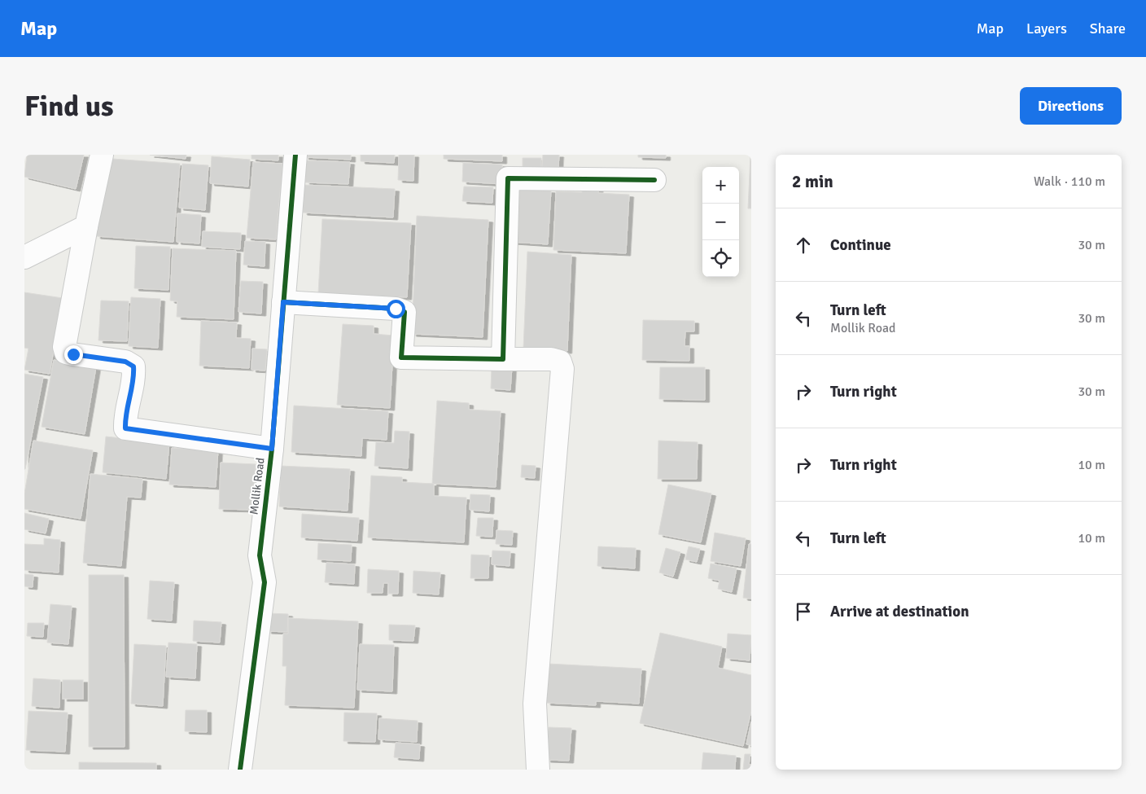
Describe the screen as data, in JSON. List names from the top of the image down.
{
  "streets": {
    "street": ["Mollik Road"]
  },
  "page": {
    "header": "Map",
    "nav": ["Map", "Layers", "Share"],
    "buttons": "Directions",
    "title": "Find us",
    "heading": ["2 min", "Walk · 110 m"],
    "map_buttons": ["+", "−"],
    "list": [
      ["Continue", "30 m"],
      ["Turn left", "Mollik Road", "30 m"],
      ["Turn right", "30 m"],
      ["Turn right", "10 m"],
      ["Turn left", "10 m"],
      "Arrive at destination"
    ]
  }
}
